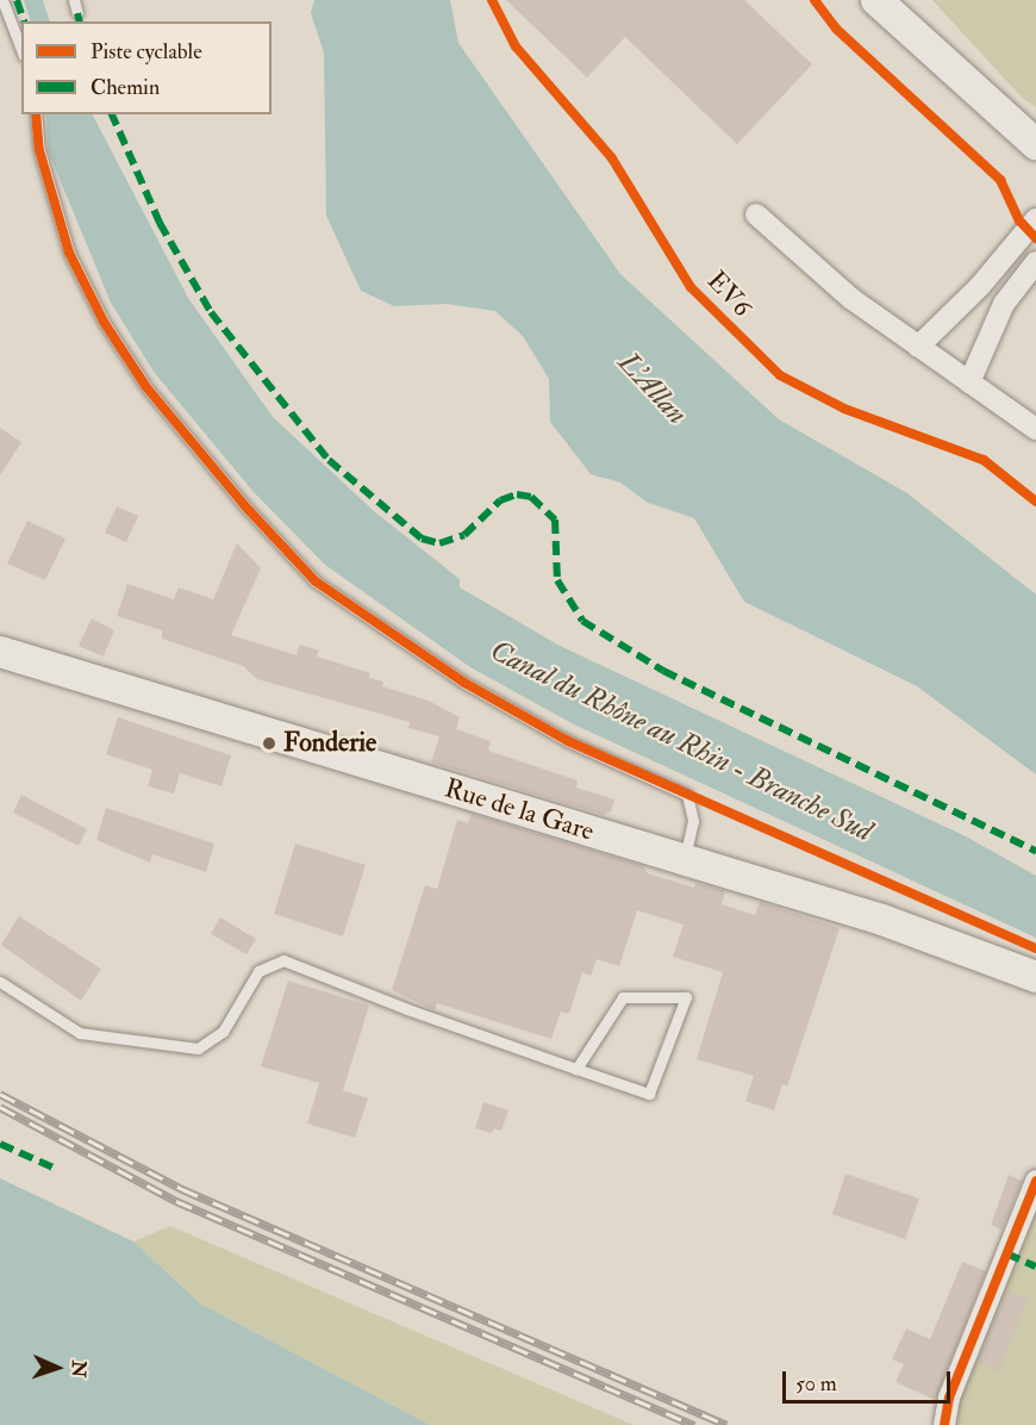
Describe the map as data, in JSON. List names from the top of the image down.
{
  "streets": {
    "main road": ["Rue de la Gare"],
    "cycle path": ["EV6"]
  },
  "water": ["L'Allan", "Canal du Rhône au Rhin - Branche Sud"],
  "places": ["Fonderie"],
  "legend": ["Piste cyclable", "Chemin"],
  "scale_bar": "50 m",
  "north": "right"
}
